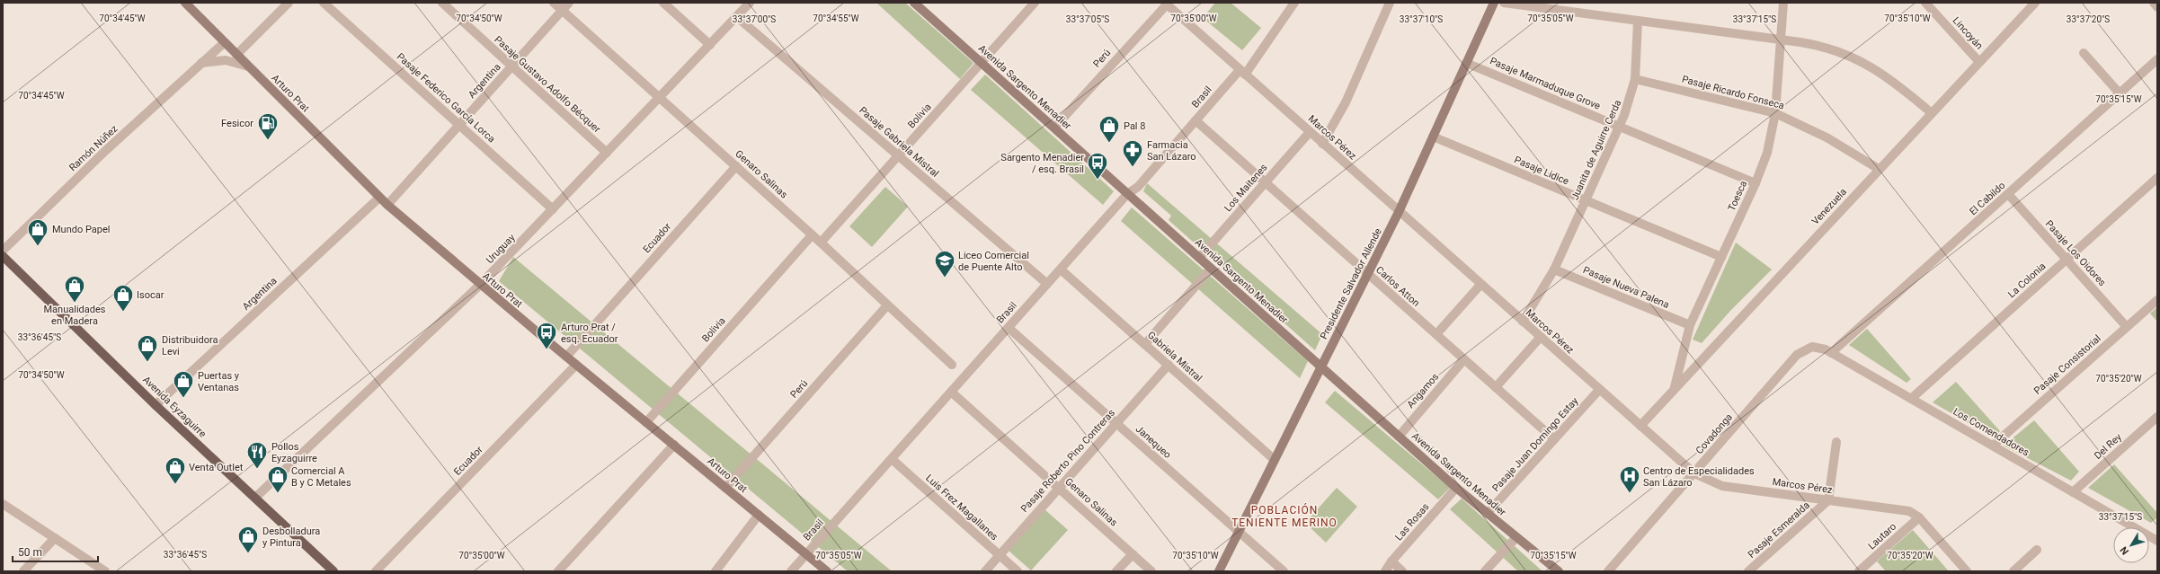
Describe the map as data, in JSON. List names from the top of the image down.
{
  "streets": {
    "main road": [
      "Avenida Sargento Menadier",
      "Arturo Prat",
      "Presidente Salvador Allende",
      "Avenida Eyzaguirre"
    ],
    "street": [
      "Lincoyán",
      "Perú",
      "Argentina",
      "Pasaje Marmaduque Grove",
      "Pasaje Gustavo Adolfo Bécquer",
      "Pasaje Ricardo Fonseca",
      "Brasil",
      "Pasaje Federico García Lorca",
      "Bolivia",
      "Marcos Pérez",
      "Pasaje Gabriela Mistral",
      "Ramón Núñez",
      "Juanita de Aguirre Cerda",
      "Pasaje Lidice",
      "Genaro Salinas",
      "Los Maitenes",
      "Toesca",
      "El Cabildo",
      "Venezuela",
      "Ecuador",
      "Uruguay",
      "Pasaje Los Oidores",
      "La Colonia",
      "Carlos Atton",
      "Pasaje Nueva Palena",
      "Gabriela Mistral",
      "Pasaje Consistorial",
      "Angamos",
      "Los Comendadores",
      "Covadonga",
      "Janequeo",
      "Pasaje Juan Domingo Estay",
      "Del Rey",
      "Pasaje Roberto Pino Contreras",
      "Luis Frez Magallanes",
      "Las Rosas",
      "Pasaje Esmeralda",
      "Lautaro"
    ]
  },
  "crossings": [
    ["Lincoyán", "Venezuela"],
    ["Perú", "Avenida Sargento Menadier"],
    ["Perú", "Arturo Prat"],
    ["Perú", "Marcos Pérez"],
    ["Perú", "Genaro Salinas"],
    ["Argentina", "Pasaje Gustavo Adolfo Bécquer"],
    ["Argentina", "Arturo Prat"],
    ["Argentina", "Pasaje Federico García Lorca"],
    ["Argentina", "Genaro Salinas"],
    ["Argentina", "Avenida Eyzaguirre"],
    ["Pasaje Marmaduque Grove", "Juanita de Aguirre Cerda"],
    ["Pasaje Marmaduque Grove", "Toesca"],
    ["Pasaje Marmaduque Grove", "Presidente Salvador Allende"],
    ["Pasaje Gustavo Adolfo Bécquer", "Uruguay"],
    ["Avenida Sargento Menadier", "Brasil"],
    ["Avenida Sargento Menadier", "Bolivia"],
    ["Avenida Sargento Menadier", "Los Maitenes"],
    ["Avenida Sargento Menadier", "Presidente Salvador Allende"],
    ["Avenida Sargento Menadier", "Angamos"],
    ["Avenida Sargento Menadier", "Pasaje Juan Domingo Estay"],
    ["Avenida Sargento Menadier", "Las Rosas"],
    ["Pasaje Ricardo Fonseca", "Juanita de Aguirre Cerda"],
    ["Pasaje Ricardo Fonseca", "Toesca"],
    ["Pasaje Ricardo Fonseca", "Venezuela"],
    ["Arturo Prat", "Brasil"],
    ["Arturo Prat", "Bolivia"],
    ["Arturo Prat", "Ramón Núñez"],
    ["Arturo Prat", "Ecuador"],
    ["Arturo Prat", "Uruguay"],
    ["Brasil", "Marcos Pérez"],
    ["Brasil", "Pasaje Gabriela Mistral"],
    ["Brasil", "Genaro Salinas"],
    ["Brasil", "Carlos Atton"],
    ["Brasil", "Gabriela Mistral"],
    ["Brasil", "Janequeo"],
    ["Brasil", "Luis Frez Magallanes"],
    ["Pasaje Federico García Lorca", "Uruguay"],
    ["Bolivia", "Pasaje Gabriela Mistral"],
    ["Bolivia", "Genaro Salinas"],
    ["Marcos Pérez", "Juanita de Aguirre Cerda"],
    ["Marcos Pérez", "Los Maitenes"],
    ["Marcos Pérez", "Venezuela"],
    ["Marcos Pérez", "Presidente Salvador Allende"],
    ["Marcos Pérez", "Covadonga"],
    ["Marcos Pérez", "Pasaje Juan Domingo Estay"],
    ["Marcos Pérez", "Pasaje Esmeralda"],
    ["Marcos Pérez", "Lautaro"],
    ["Pasaje Gabriela Mistral", "Uruguay"],
    ["Juanita de Aguirre Cerda", "Pasaje Lidice"],
    ["Juanita de Aguirre Cerda", "Pasaje Nueva Palena"],
    ["Pasaje Lidice", "Toesca"],
    ["Pasaje Lidice", "Presidente Salvador Allende"],
    ["Genaro Salinas", "Ecuador"],
    ["Genaro Salinas", "Uruguay"],
    ["Genaro Salinas", "Pasaje Roberto Pino Contreras"],
    ["Los Maitenes", "Carlos Atton"],
    ["Toesca", "Venezuela"],
    ["Toesca", "Pasaje Nueva Palena"],
    ["El Cabildo", "Pasaje Los Oidores"],
    ["El Cabildo", "Los Comendadores"],
    ["Uruguay", "Avenida Eyzaguirre"],
    ["Pasaje Los Oidores", "La Colonia"],
    ["Pasaje Los Oidores", "Pasaje Consistorial"],
    ["La Colonia", "Los Comendadores"],
    ["Presidente Salvador Allende", "Carlos Atton"],
    ["Presidente Salvador Allende", "Gabriela Mistral"],
    ["Presidente Salvador Allende", "Janequeo"],
    ["Carlos Atton", "Angamos"],
    ["Carlos Atton", "Pasaje Juan Domingo Estay"],
    ["Gabriela Mistral", "Pasaje Roberto Pino Contreras"],
    ["Pasaje Consistorial", "Los Comendadores"],
    ["Los Comendadores", "Covadonga"],
    ["Los Comendadores", "Del Rey"],
    ["Janequeo", "Pasaje Roberto Pino Contreras"],
    ["Pasaje Roberto Pino Contreras", "Luis Frez Magallanes"]
  ],
  "districts": ["POBLACIÓN TENIENTE MERINO"],
  "places": {
    "fuel station": ["Fesicor"],
    "shop": [
      "Pal 8",
      "Mundo Papel",
      "Manualidades en Madera",
      "Isocar",
      "Distribuidora Levi",
      "Puertas y Ventanas",
      "Venta Outlet",
      "Comercial A B y C Metales",
      "Desbolladura y Pintura"
    ],
    "pharmacy": ["Farmacia San Lázaro"],
    "bus stop": ["Sargento Menadier / esq. Brasil", "Arturo Prat / esq. Ecuador"],
    "school or university": ["Liceo Comercial de Puente Alto"],
    "restaurant": ["Pollos Eyzaguirre"],
    "hospital": ["Centro de Especialidades San Lázaro"]
  },
  "scale_bar": "50 m",
  "north": "bottom left",
  "coordinates": [
    "70°34'45\"W",
    "70°34'50\"W",
    "70°34'55\"W",
    "70°35'00\"W",
    "70°35'05\"W",
    "70°35'10\"W",
    "33°37'00\"S",
    "33°37'05\"S",
    "33°37'10\"S",
    "33°37'15\"S",
    "33°37'20\"S",
    "70°35'15\"W",
    "33°36'45\"S",
    "70°35'20\"W"
  ]
}
